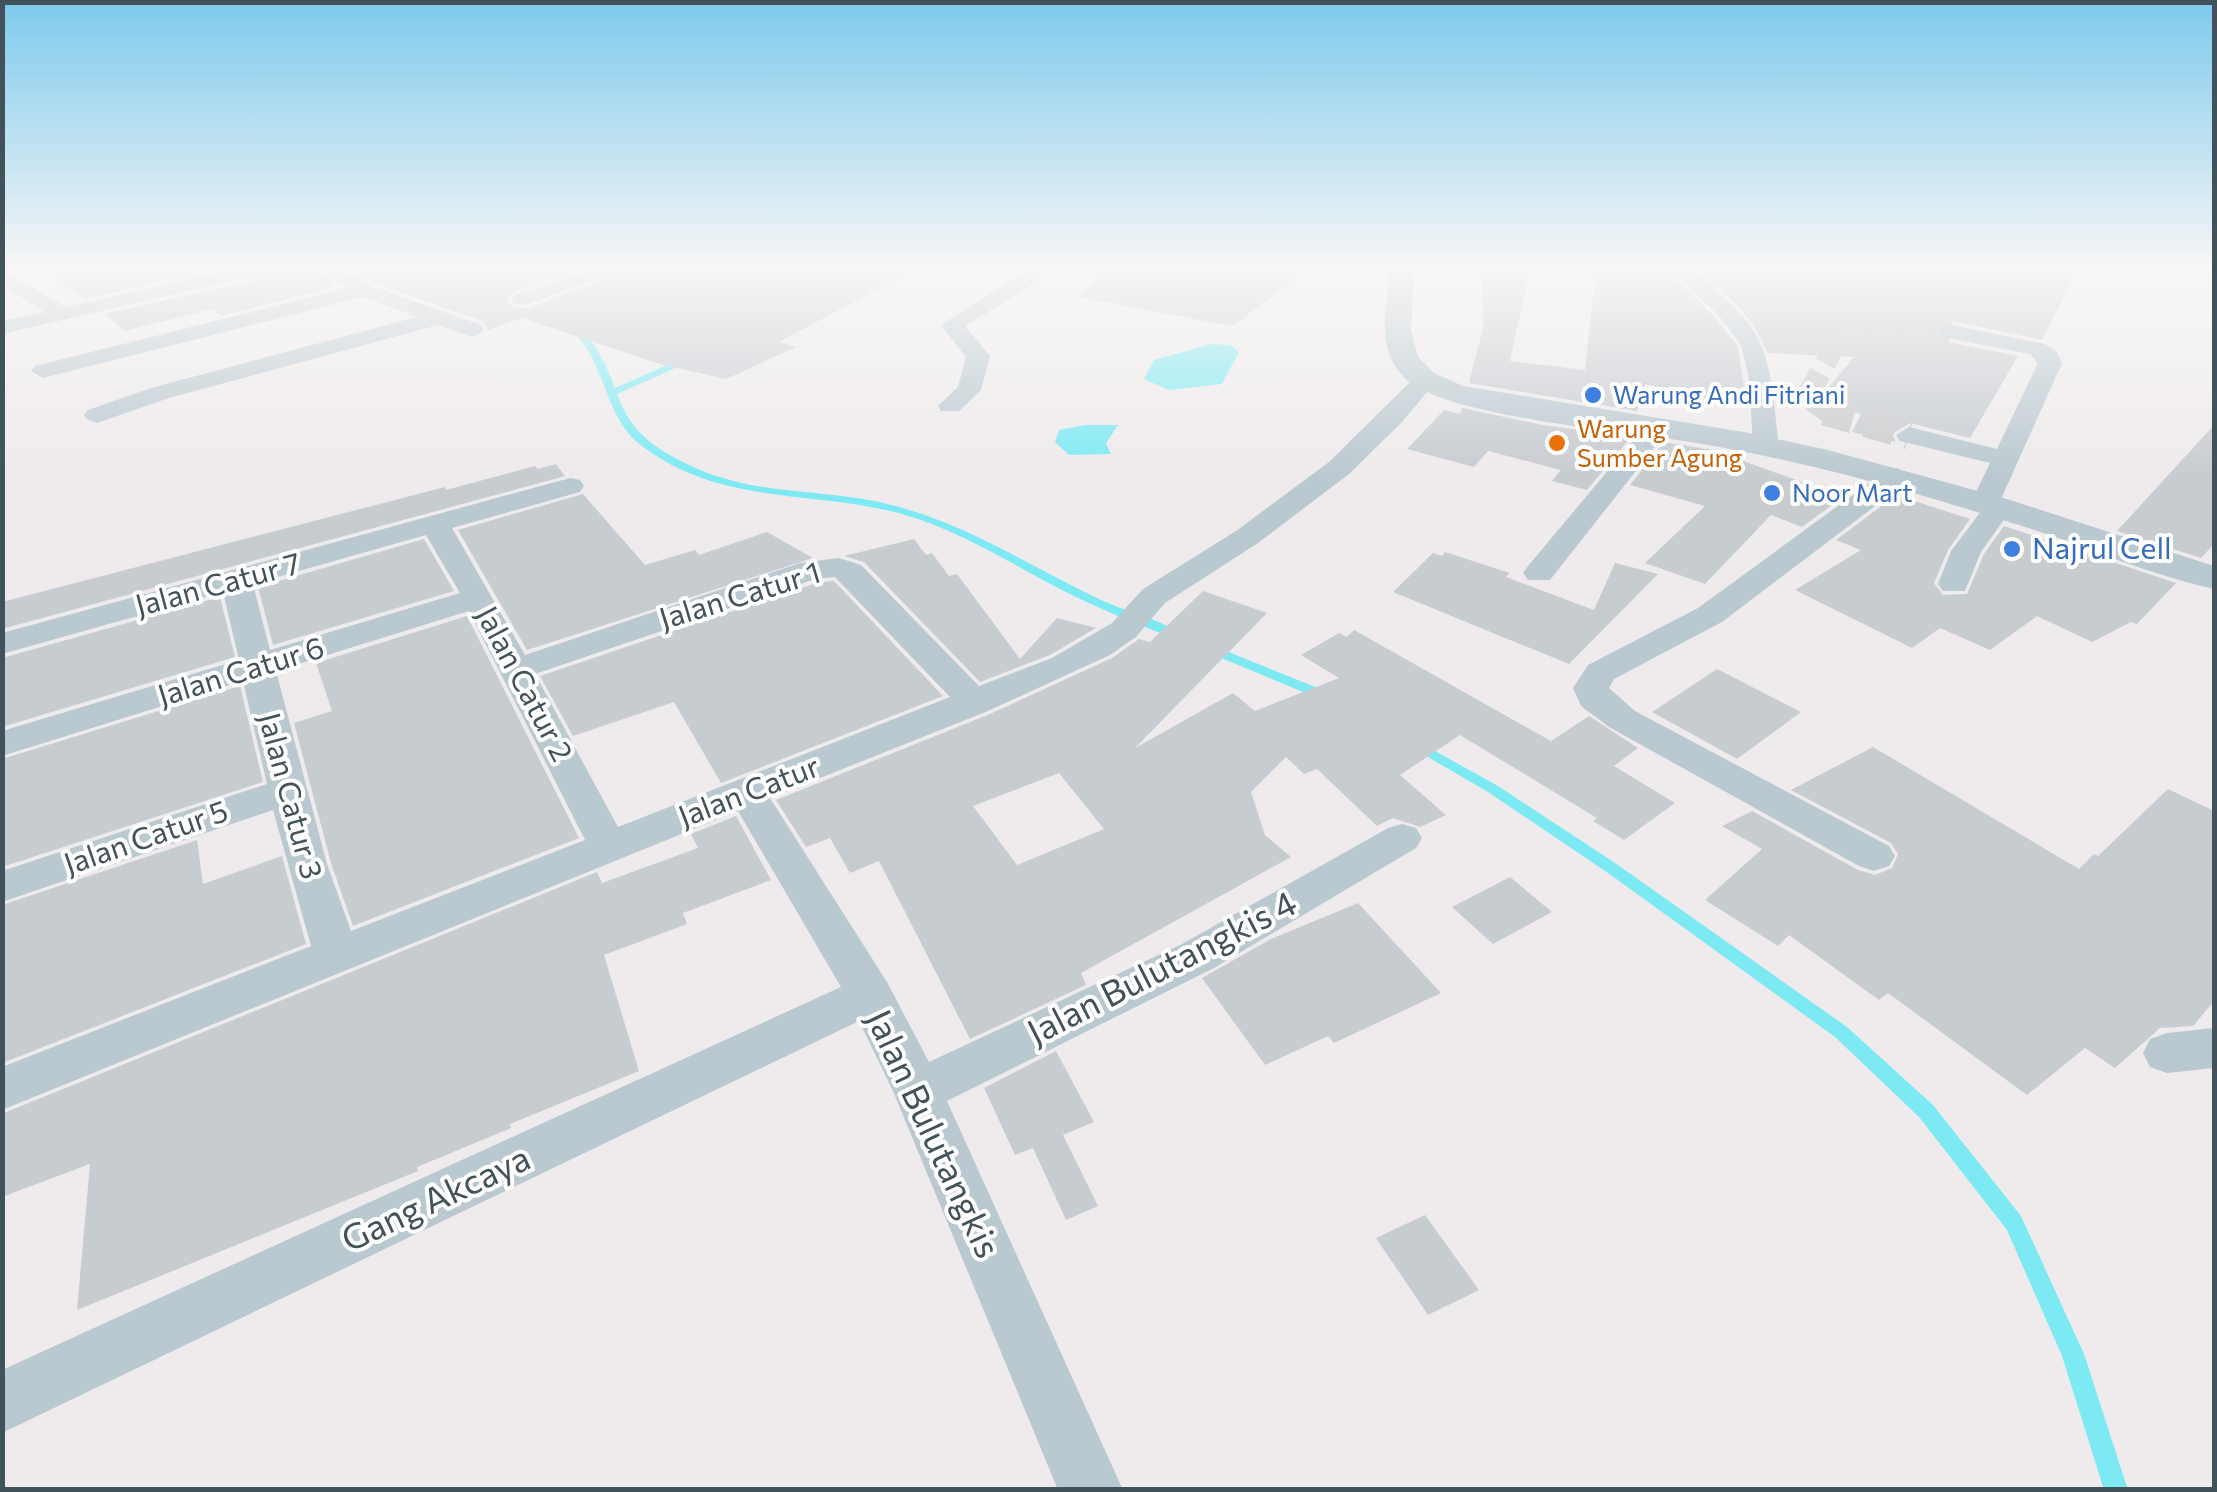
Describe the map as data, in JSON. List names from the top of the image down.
{
  "streets": {
    "street": [
      "Jalan Catur 7",
      "Jalan Catur 1",
      "Jalan Catur 6",
      "Jalan Catur 2",
      "Jalan Catur",
      "Jalan Catur 3",
      "Jalan Catur 5",
      "Jalan Bulutangkis 4",
      "Jalan Bulutangkis",
      "Gang Akcaya"
    ]
  },
  "crossings": [
    ["Jalan Catur 7", "Jalan Catur 2"],
    ["Jalan Catur 7", "Jalan Catur 3"],
    ["Jalan Catur 1", "Jalan Catur 2"],
    ["Jalan Catur 1", "Jalan Catur"],
    ["Jalan Catur 6", "Jalan Catur 2"],
    ["Jalan Catur 6", "Jalan Catur 3"],
    ["Jalan Catur 2", "Jalan Catur"],
    ["Jalan Catur", "Jalan Catur 3"],
    ["Jalan Catur", "Jalan Bulutangkis"],
    ["Jalan Catur 3", "Jalan Catur 5"],
    ["Jalan Bulutangkis 4", "Jalan Bulutangkis"],
    ["Jalan Bulutangkis", "Gang Akcaya"]
  ],
  "places": [
    "Warung Andi Fitriani",
    "Warung Sumber Agung",
    "Noor Mart",
    "Najrul Cell"
  ]
}
